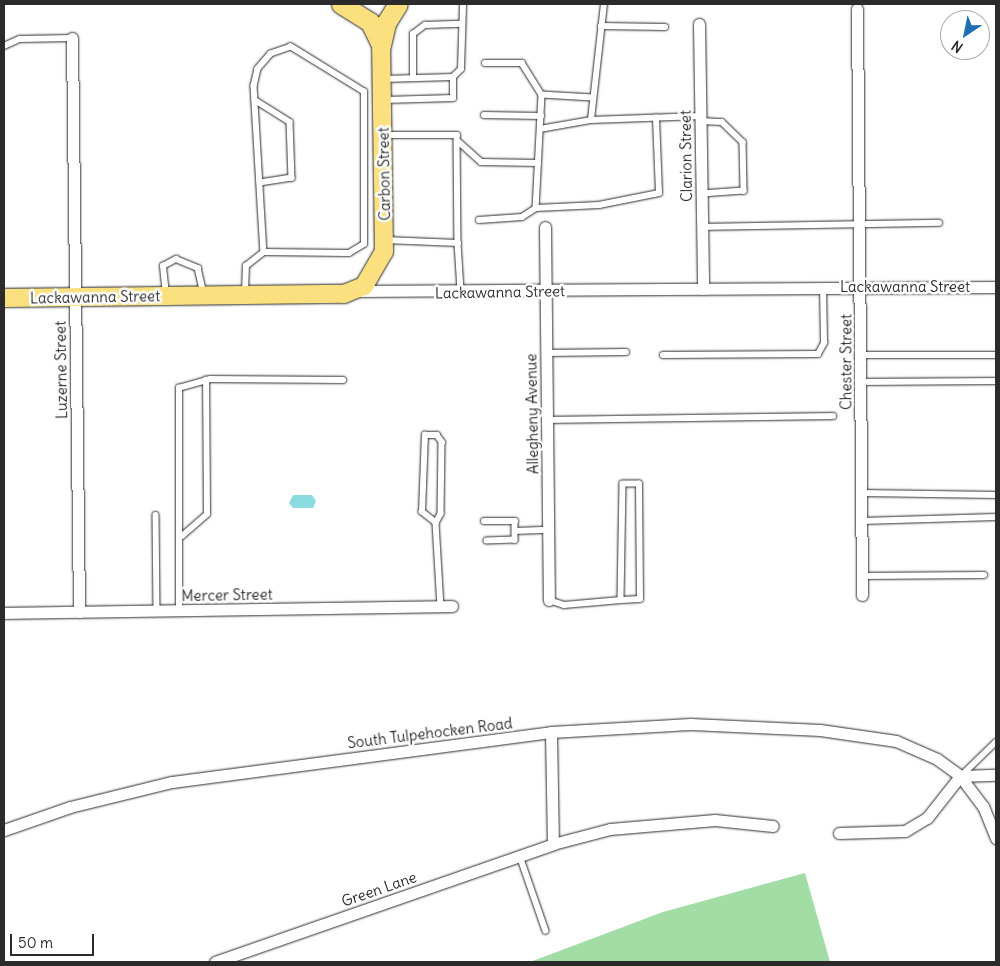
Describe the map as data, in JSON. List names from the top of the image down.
{
  "streets": {
    "main road": ["Carbon Street", "Lackawanna Street"],
    "street": [
      "Clarion Street",
      "Chester Street",
      "Luzerne Street",
      "Allegheny Avenue",
      "Mercer Street",
      "South Tulpehocken Road",
      "Green Lane"
    ]
  },
  "crossings": [
    ["Clarion Street", "Lackawanna Street"],
    ["Carbon Street", "Lackawanna Street"],
    ["Lackawanna Street", "Chester Street"],
    ["Lackawanna Street", "Luzerne Street"],
    ["Lackawanna Street", "Allegheny Avenue"],
    ["Luzerne Street", "Mercer Street"]
  ],
  "scale_bar": "50 m",
  "north": "bottom left"
}
